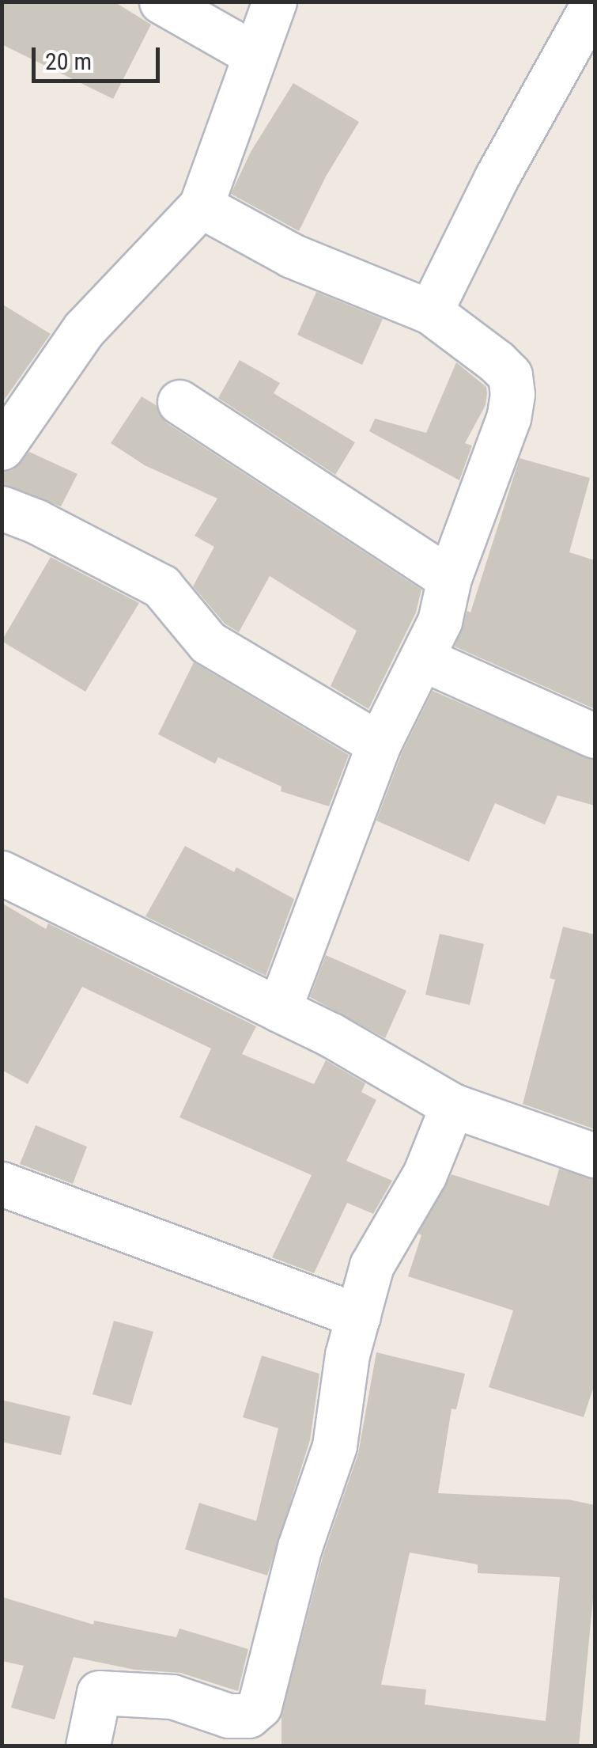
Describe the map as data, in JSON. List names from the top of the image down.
{
  "scale_bar": "20 m"
}
